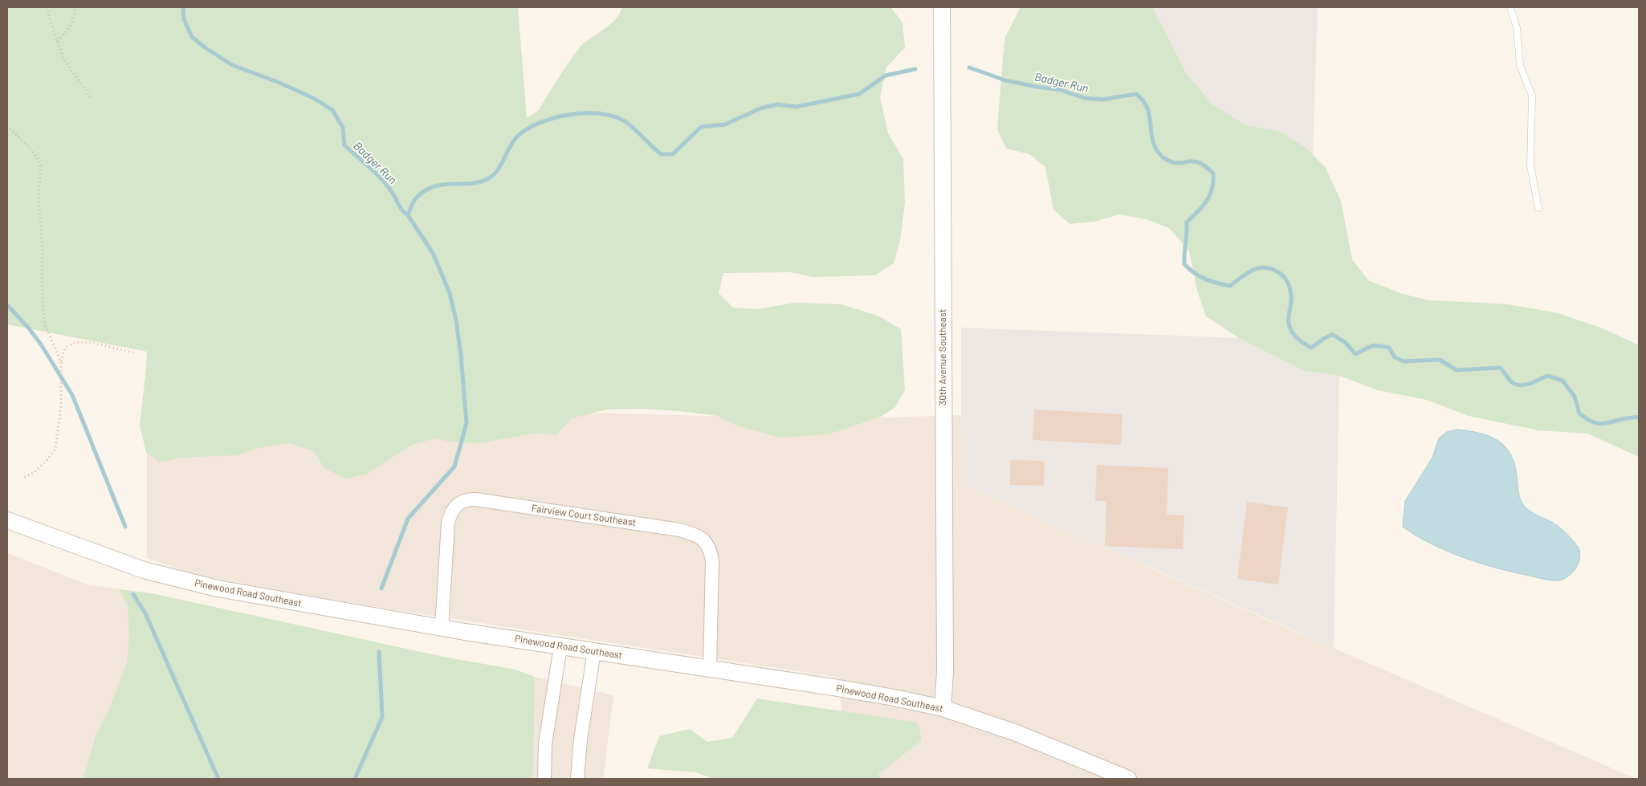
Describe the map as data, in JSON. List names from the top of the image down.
{
  "streets": {
    "street": ["30th Avenue Southeast", "Fairview Court Southeast", "Pinewood Road Southeast"]
  },
  "crossings": [
    ["30th Avenue Southeast", "Pinewood Road Southeast"],
    ["Fairview Court Southeast", "Pinewood Road Southeast"]
  ],
  "water": ["Badger Run"]
}
